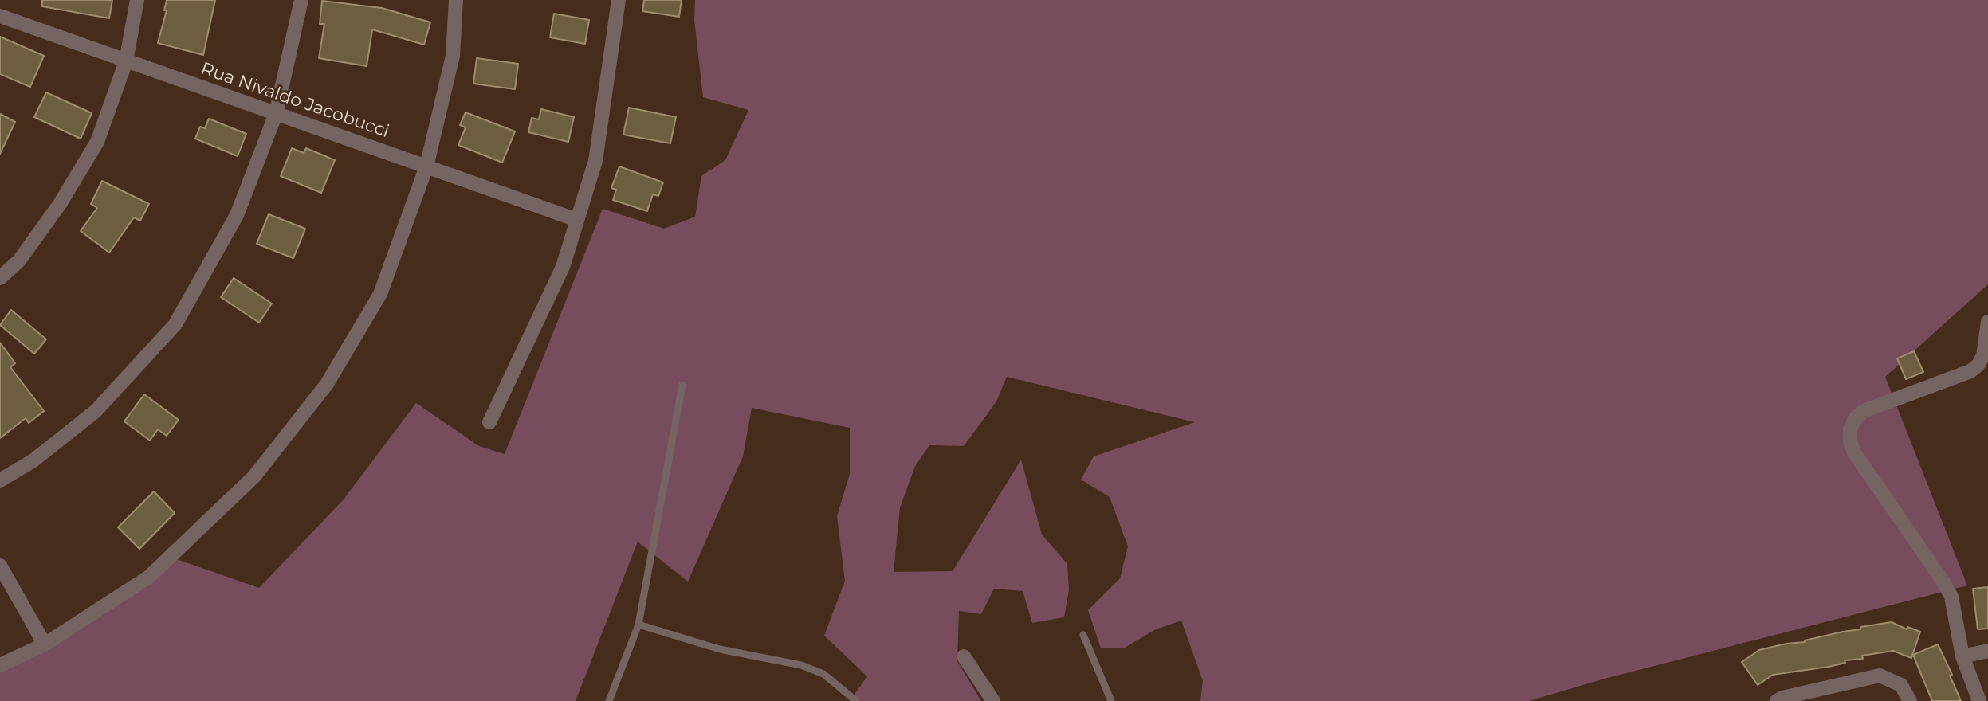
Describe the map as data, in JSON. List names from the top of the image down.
{
  "streets": {
    "street": ["Rua Nivaldo Jacobucci"]
  }
}
